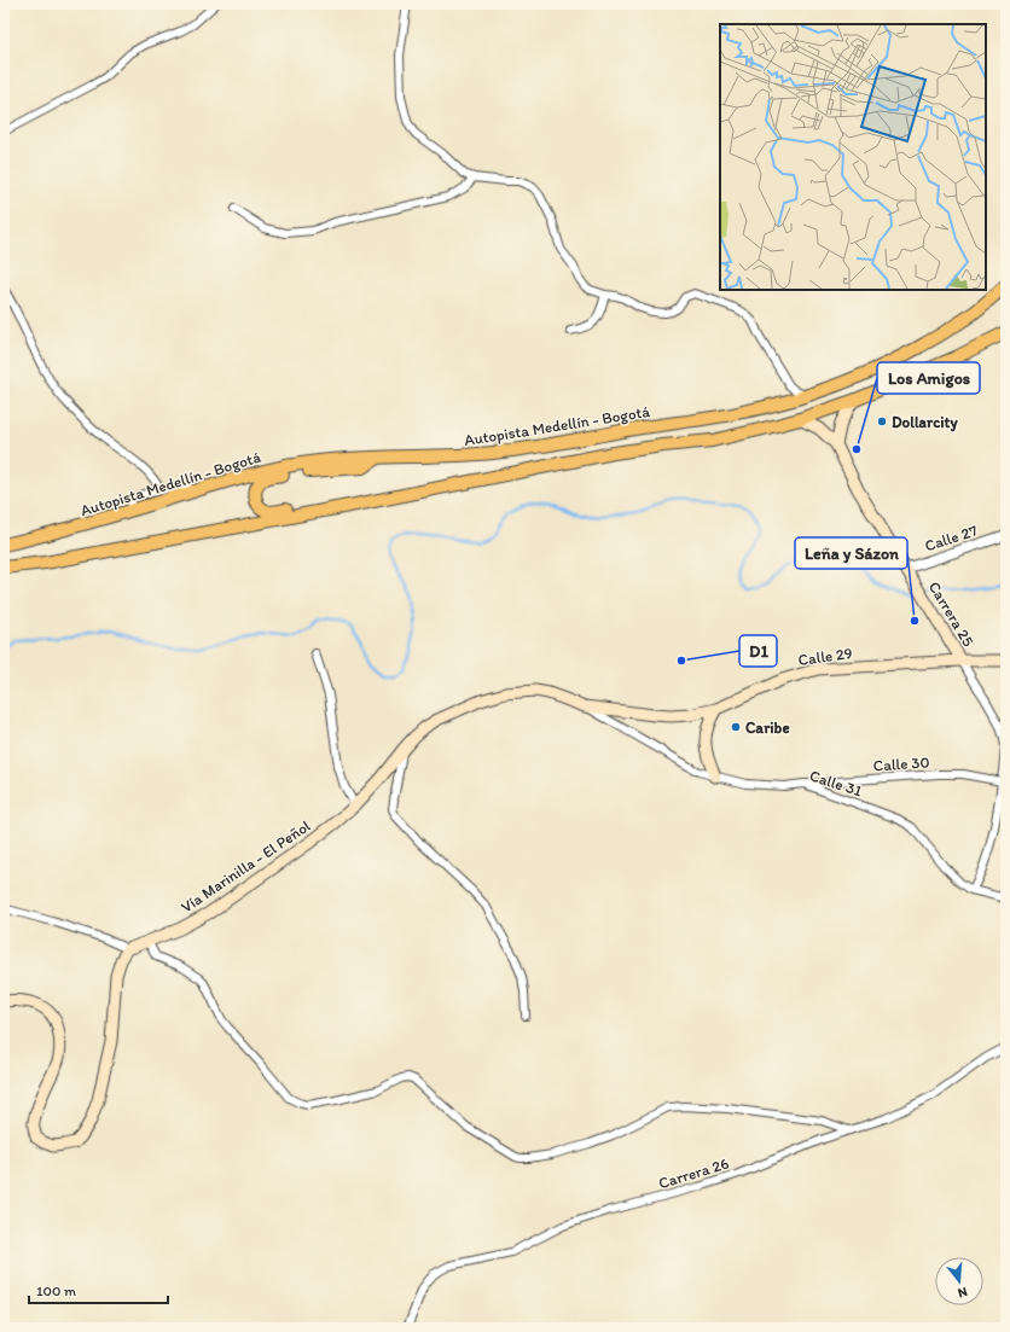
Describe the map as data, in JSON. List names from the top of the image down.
{
  "streets": {
    "highway": ["Autopista Medellín - Bogotá"],
    "main road": ["Carrera 25", "Calle 29", "Vía Marinilla - El Peñol"],
    "street": [
      "Calle 27",
      "Calle 30",
      "Calle 31",
      "Carrera 26"
    ]
  },
  "crossings": [
    ["Calle 27", "Carrera 25"],
    ["Carrera 25", "Calle 29"],
    ["Carrera 25", "Calle 30"],
    ["Carrera 25", "Calle 31"],
    ["Calle 29", "Calle 31"],
    ["Calle 29", "Vía Marinilla - El Peñol"],
    ["Calle 30", "Calle 31"],
    ["Calle 31", "Vía Marinilla - El Peñol"]
  ],
  "places": [
    "Dollarcity",
    "Los Amigos",
    "Leña y Sázon",
    "D1",
    "Caribe"
  ],
  "scale_bar": "100 m",
  "north": "bottom"
}
